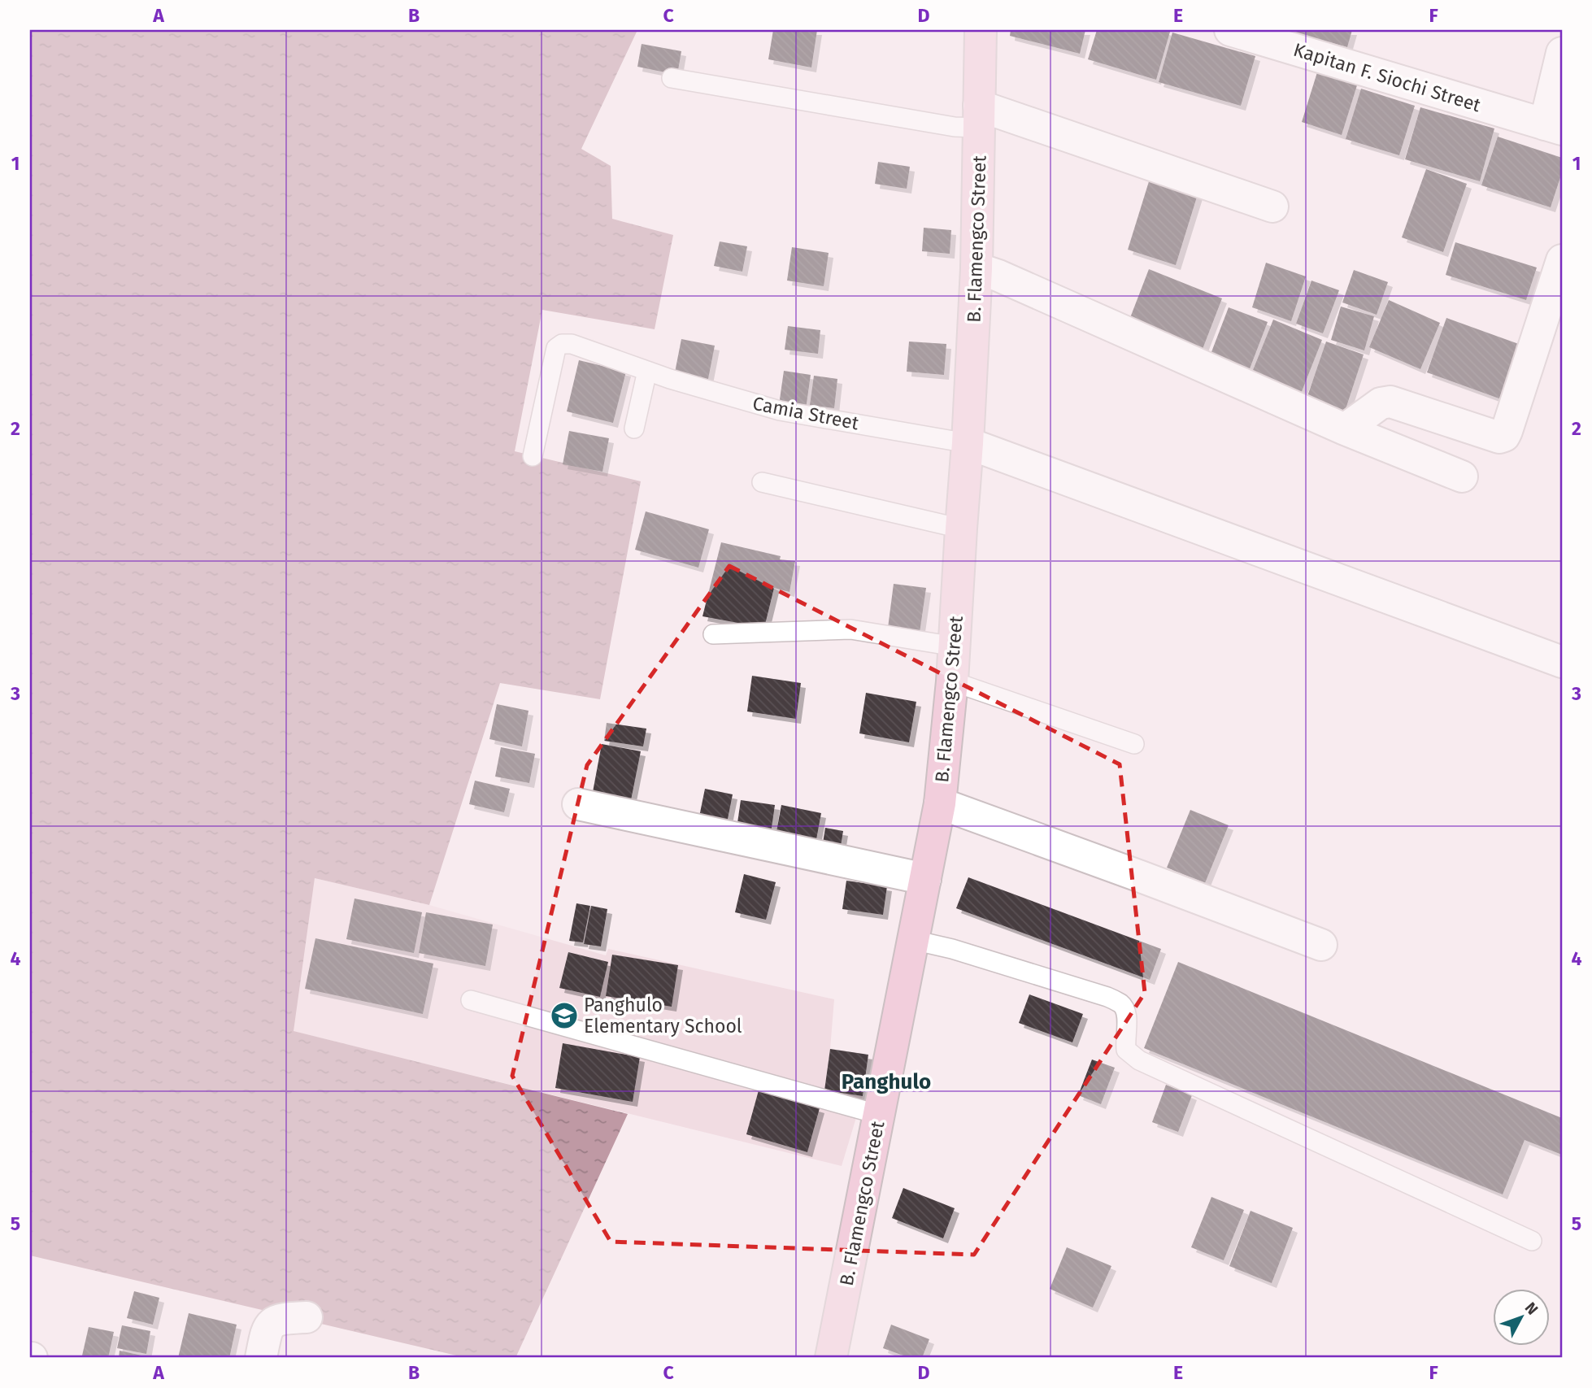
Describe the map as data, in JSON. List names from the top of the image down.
{
  "streets": {
    "main road": ["B. Flamengco Street"],
    "street": ["Kapitan F. Siochi Street"],
    "lane": ["Camia Street"]
  },
  "crossings": [
    ["B. Flamengco Street", "Camia Street"]
  ],
  "districts": ["Panghulo"],
  "places": {
    "school or university": ["Panghulo Elementary School"]
  },
  "north": "top right",
  "grid": {
    "columns": [
      "A",
      "B",
      "C",
      "D",
      "E",
      "F"
    ],
    "rows": [
      "1",
      "2",
      "3",
      "4",
      "5"
    ]
  }
}
